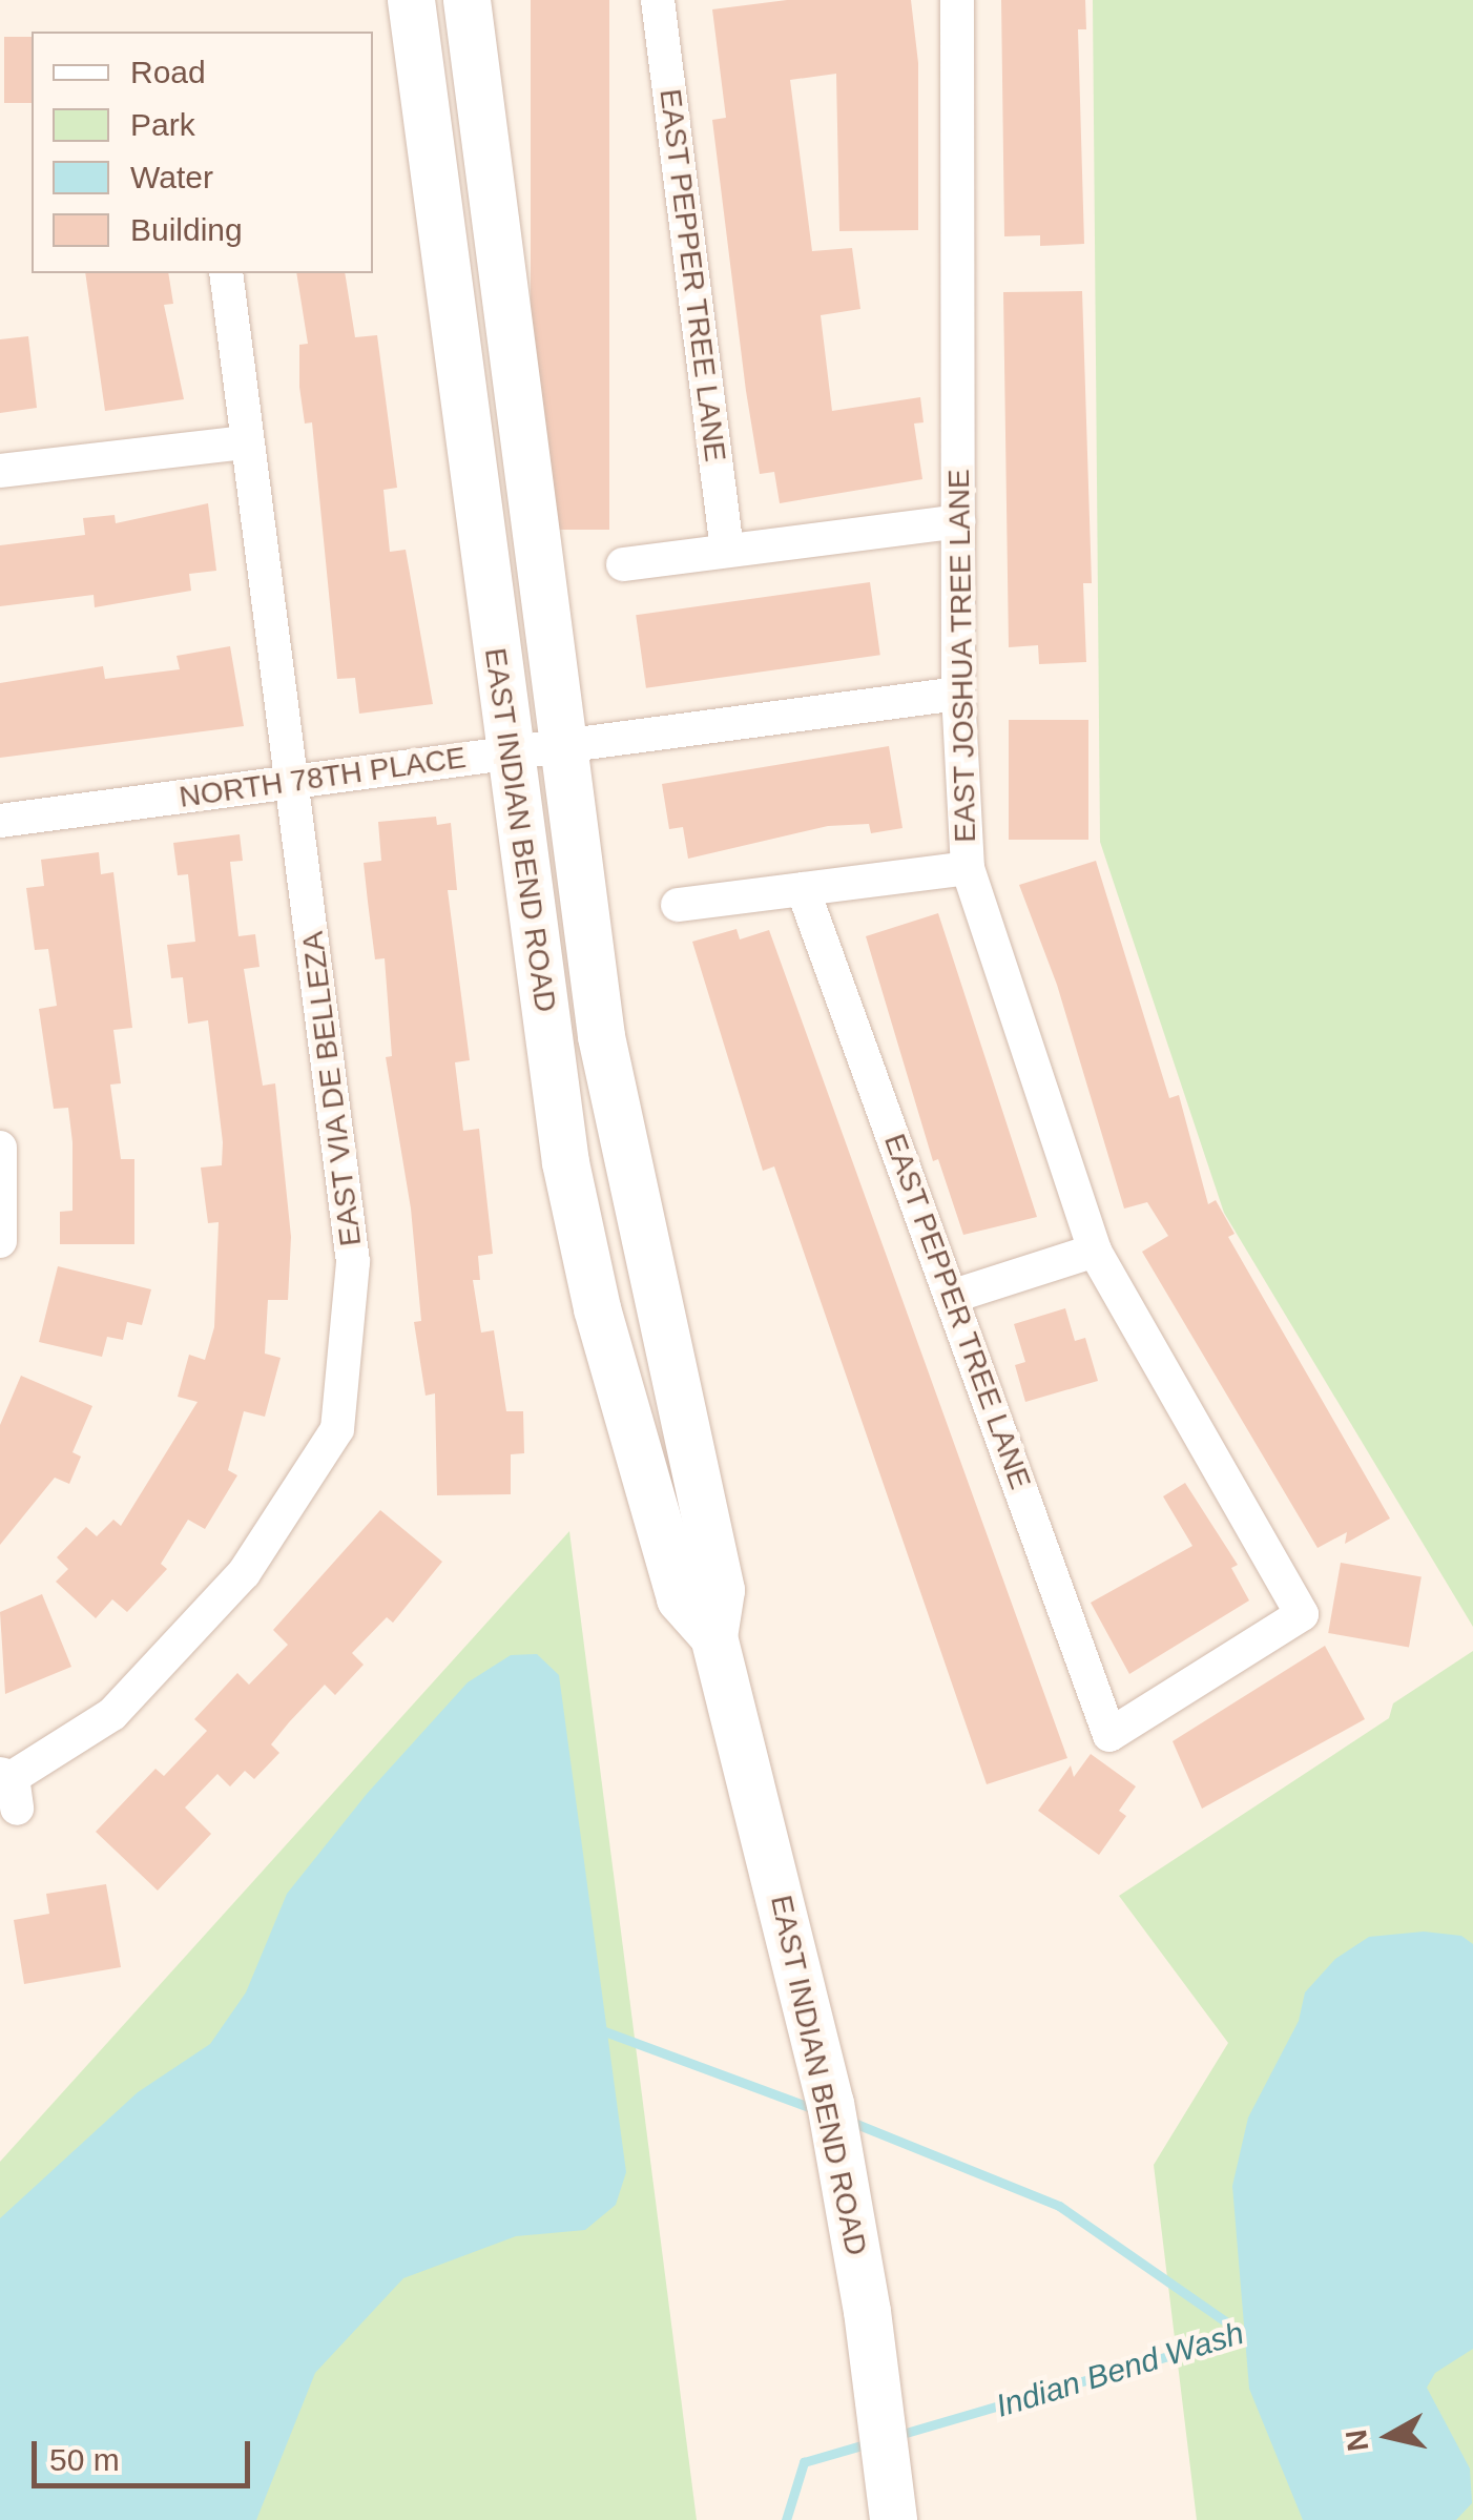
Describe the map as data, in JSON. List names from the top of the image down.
{
  "streets": {
    "main road": ["EAST INDIAN BEND ROAD"],
    "street": [
      "EAST PEPPER TREE LANE",
      "EAST JOSHUA TREE LANE",
      "NORTH 78TH PLACE",
      "EAST VIA DE BELLEZA"
    ]
  },
  "crossings": [
    ["EAST PEPPER TREE LANE", "EAST JOSHUA TREE LANE"],
    ["EAST JOSHUA TREE LANE", "NORTH 78TH PLACE"],
    ["NORTH 78TH PLACE", "EAST INDIAN BEND ROAD"],
    ["NORTH 78TH PLACE", "EAST VIA DE BELLEZA"]
  ],
  "water": ["Indian Bend Wash"],
  "legend": [
    "Road",
    "Park",
    "Water",
    "Building"
  ],
  "scale_bar": "50 m",
  "north": "left"
}
